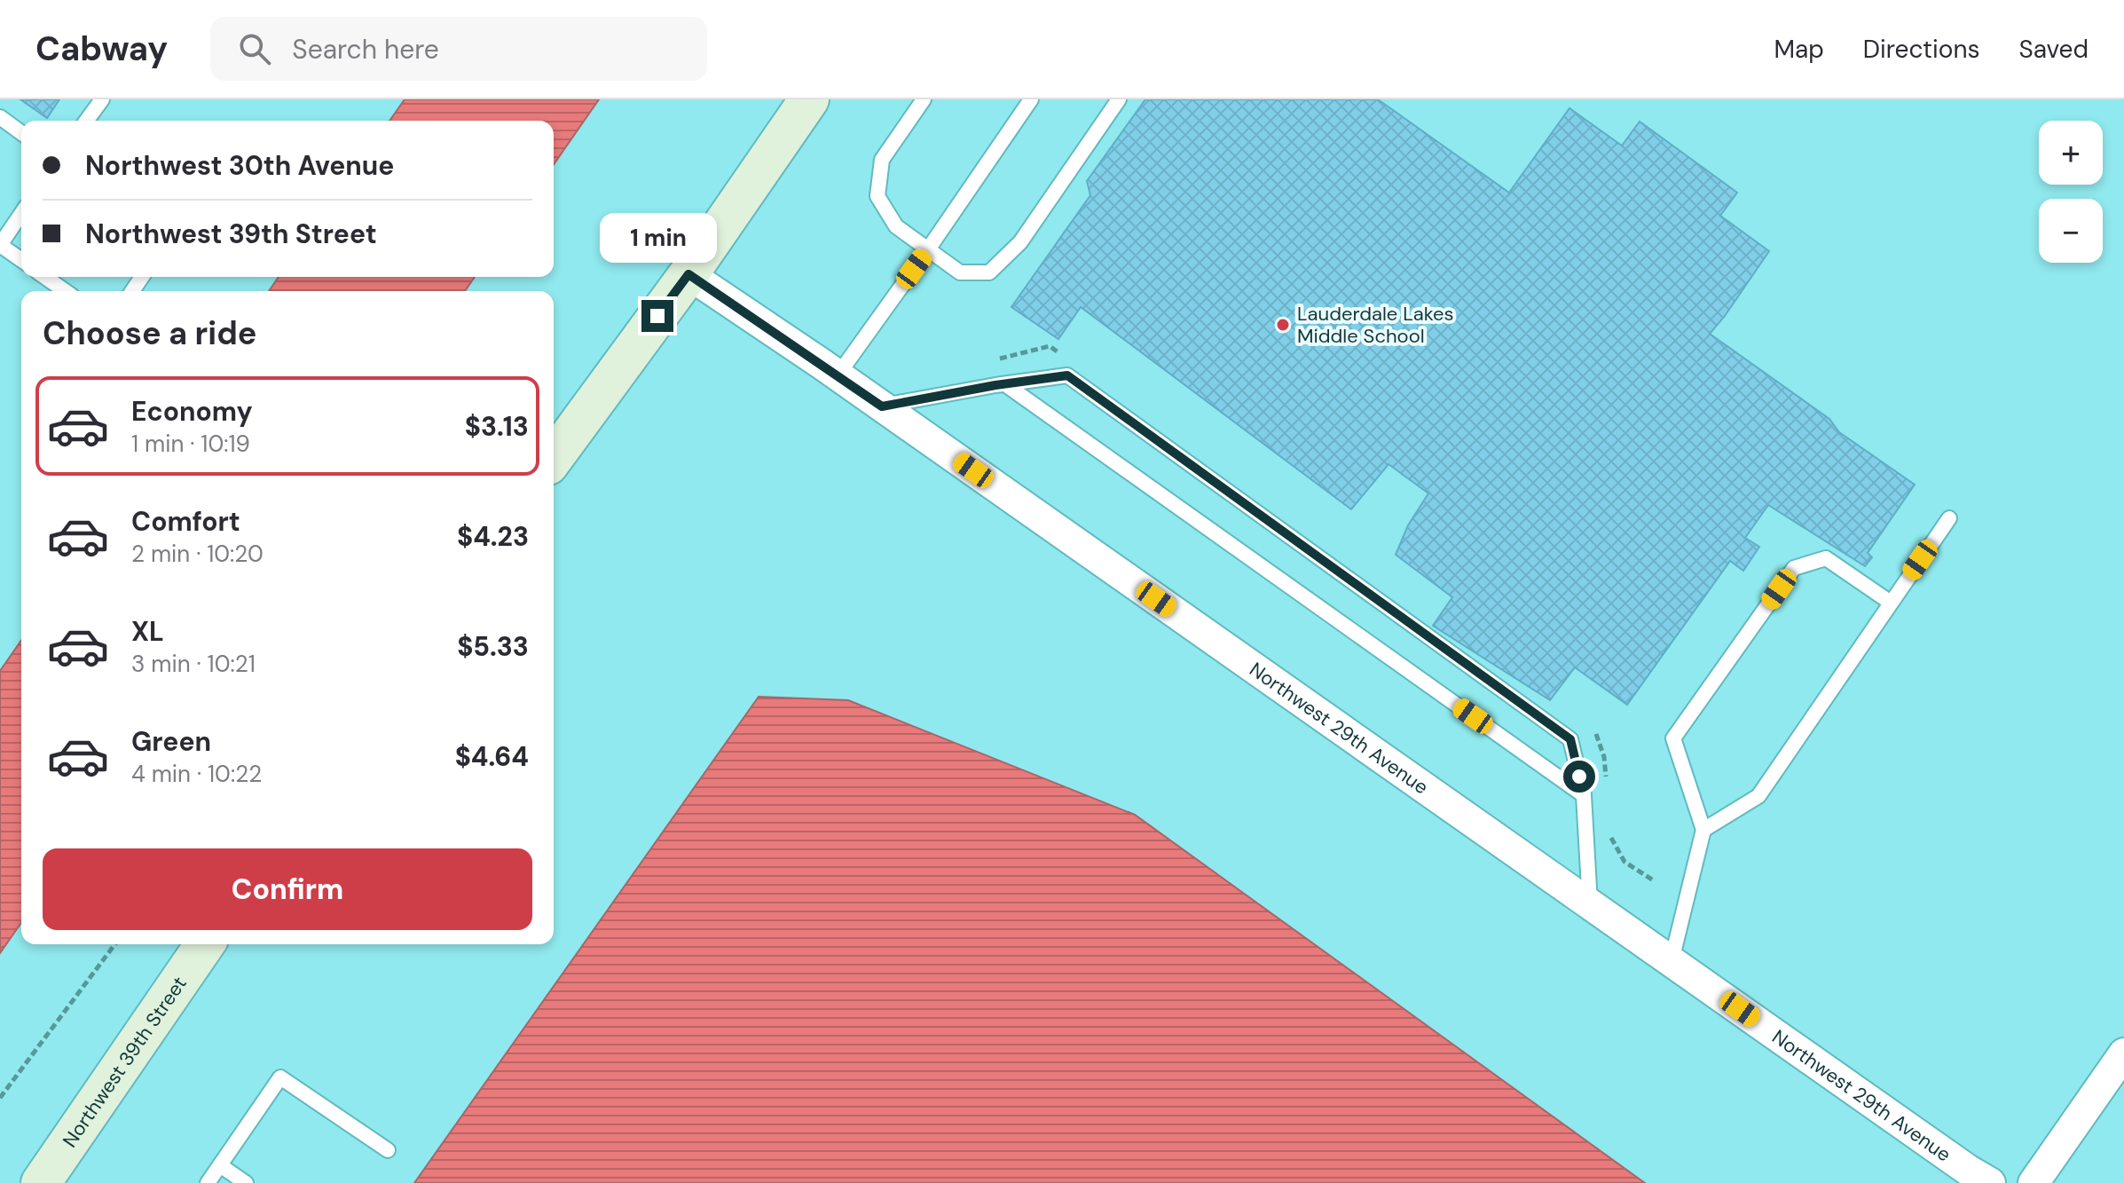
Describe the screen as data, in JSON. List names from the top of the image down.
{
  "streets": {
    "street": ["Northwest 29th Avenue", "Northwest 39th Street"]
  },
  "places": ["Lauderdale Lakes Middle School"],
  "page": {
    "header": "Cabway",
    "search": "Search here",
    "nav": ["Map", "Directions", "Saved"],
    "map_buttons": ["+", "−"],
    "banner": ["Northwest 30th Avenue", "Northwest 39th Street"],
    "bubble": "1 min",
    "heading": "Choose a ride",
    "list": [
      {
        "name": "Economy",
        "note": "1 min · 10:19",
        "value": "$3.13"
      },
      {
        "name": "Comfort",
        "note": "2 min · 10:20",
        "value": "$4.23"
      },
      {
        "name": "XL",
        "note": "3 min · 10:21",
        "value": "$5.33"
      },
      {
        "name": "Green",
        "note": "4 min · 10:22",
        "value": "$4.64"
      }
    ],
    "buttons": "Confirm"
  }
}
